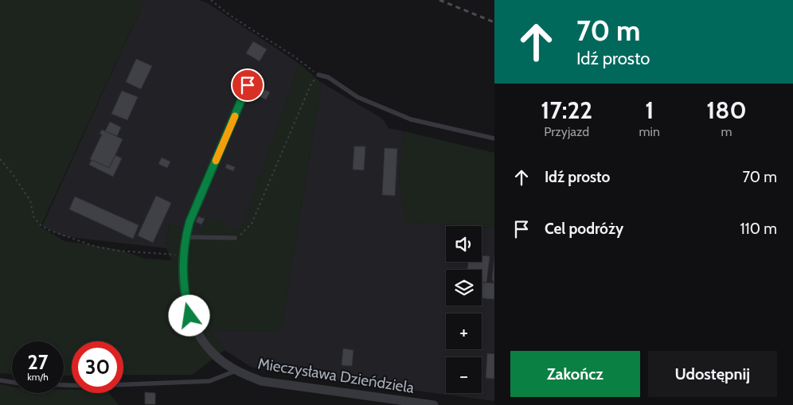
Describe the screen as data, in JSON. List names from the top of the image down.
{
  "streets": {
    "street": ["Mieczysława Dzieńdziela"]
  },
  "page": {
    "turn": ["70 m", "Idź prosto"],
    "eta": [
      "17:22",
      "Przyjazd",
      "1",
      "min",
      "180",
      "m"
    ],
    "list": [
      {
        "name": "Idź prosto",
        "value": "70 m"
      },
      {
        "name": "Cel podróży",
        "value": "110 m"
      }
    ],
    "map_buttons": ["+", "−"],
    "speed": "27 km/h",
    "limit": "30",
    "buttons": ["Zakończ", "Udostępnij"]
  }
}
